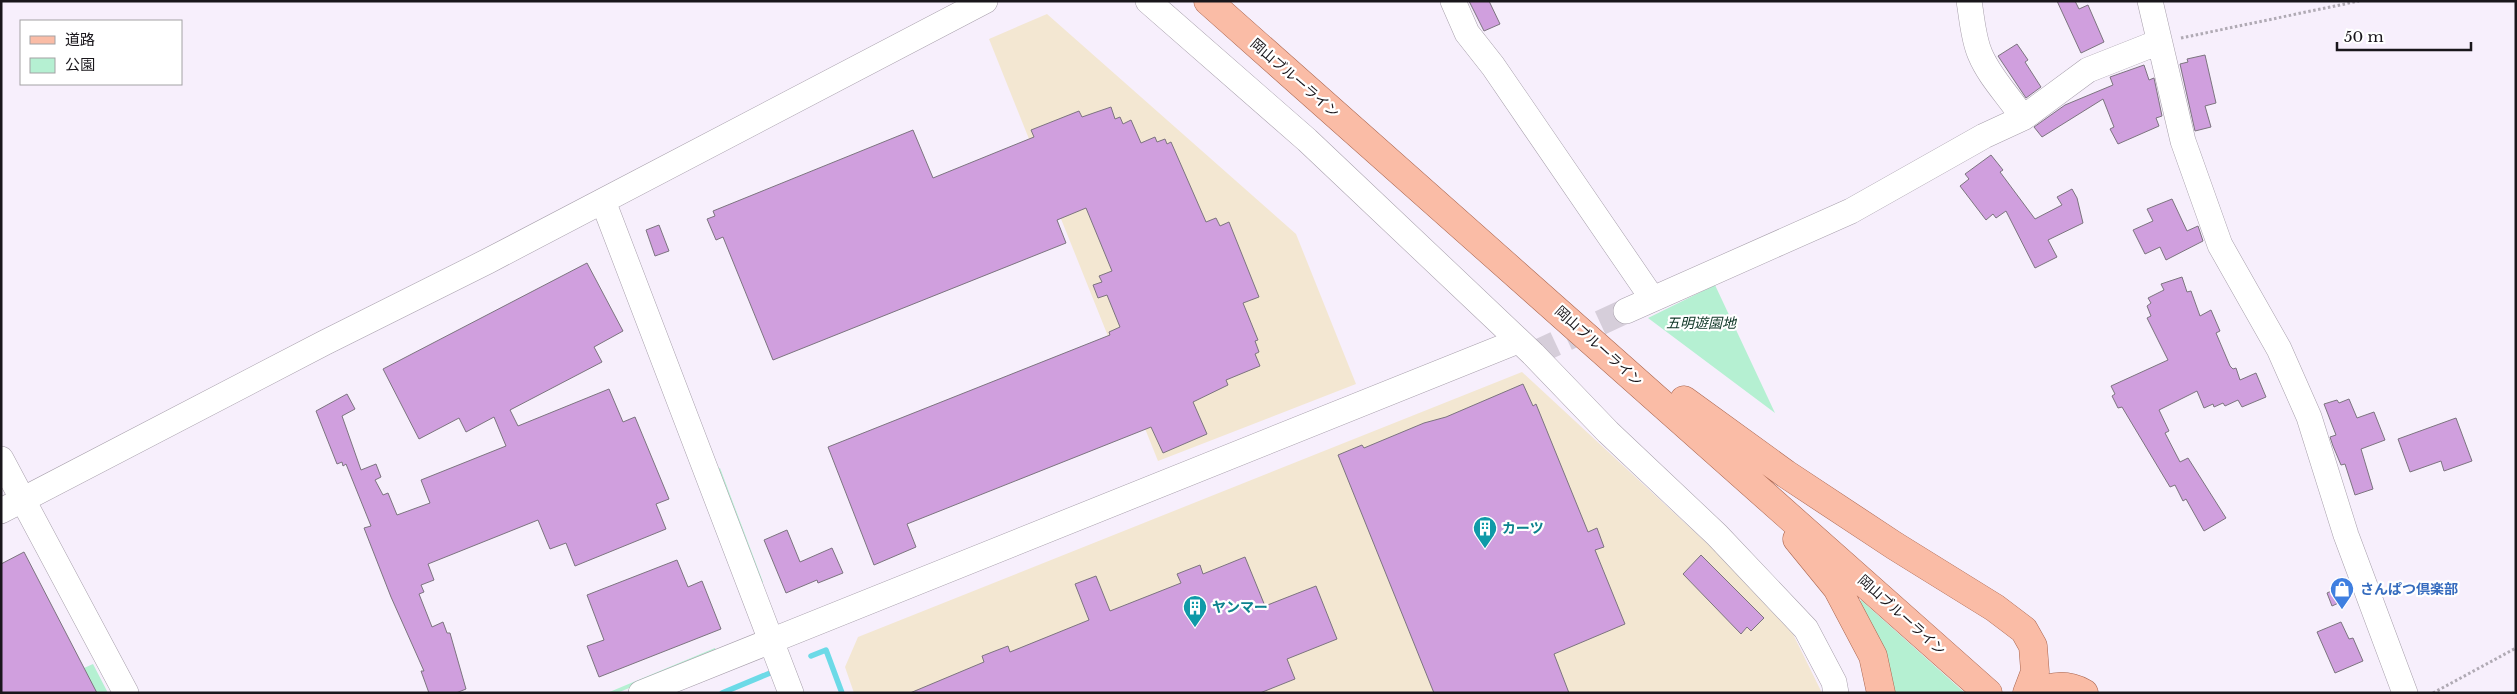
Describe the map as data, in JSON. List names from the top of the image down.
{
  "streets": {
    "main road": ["岡山ブルーライン"]
  },
  "parks": ["五明遊園地"],
  "places": {
    "building": ["カーツ", "ヤンマー"],
    "shop": ["さんぱつ倶楽部"]
  },
  "legend": ["道路", "公園"],
  "scale_bar": "50 m"
}
